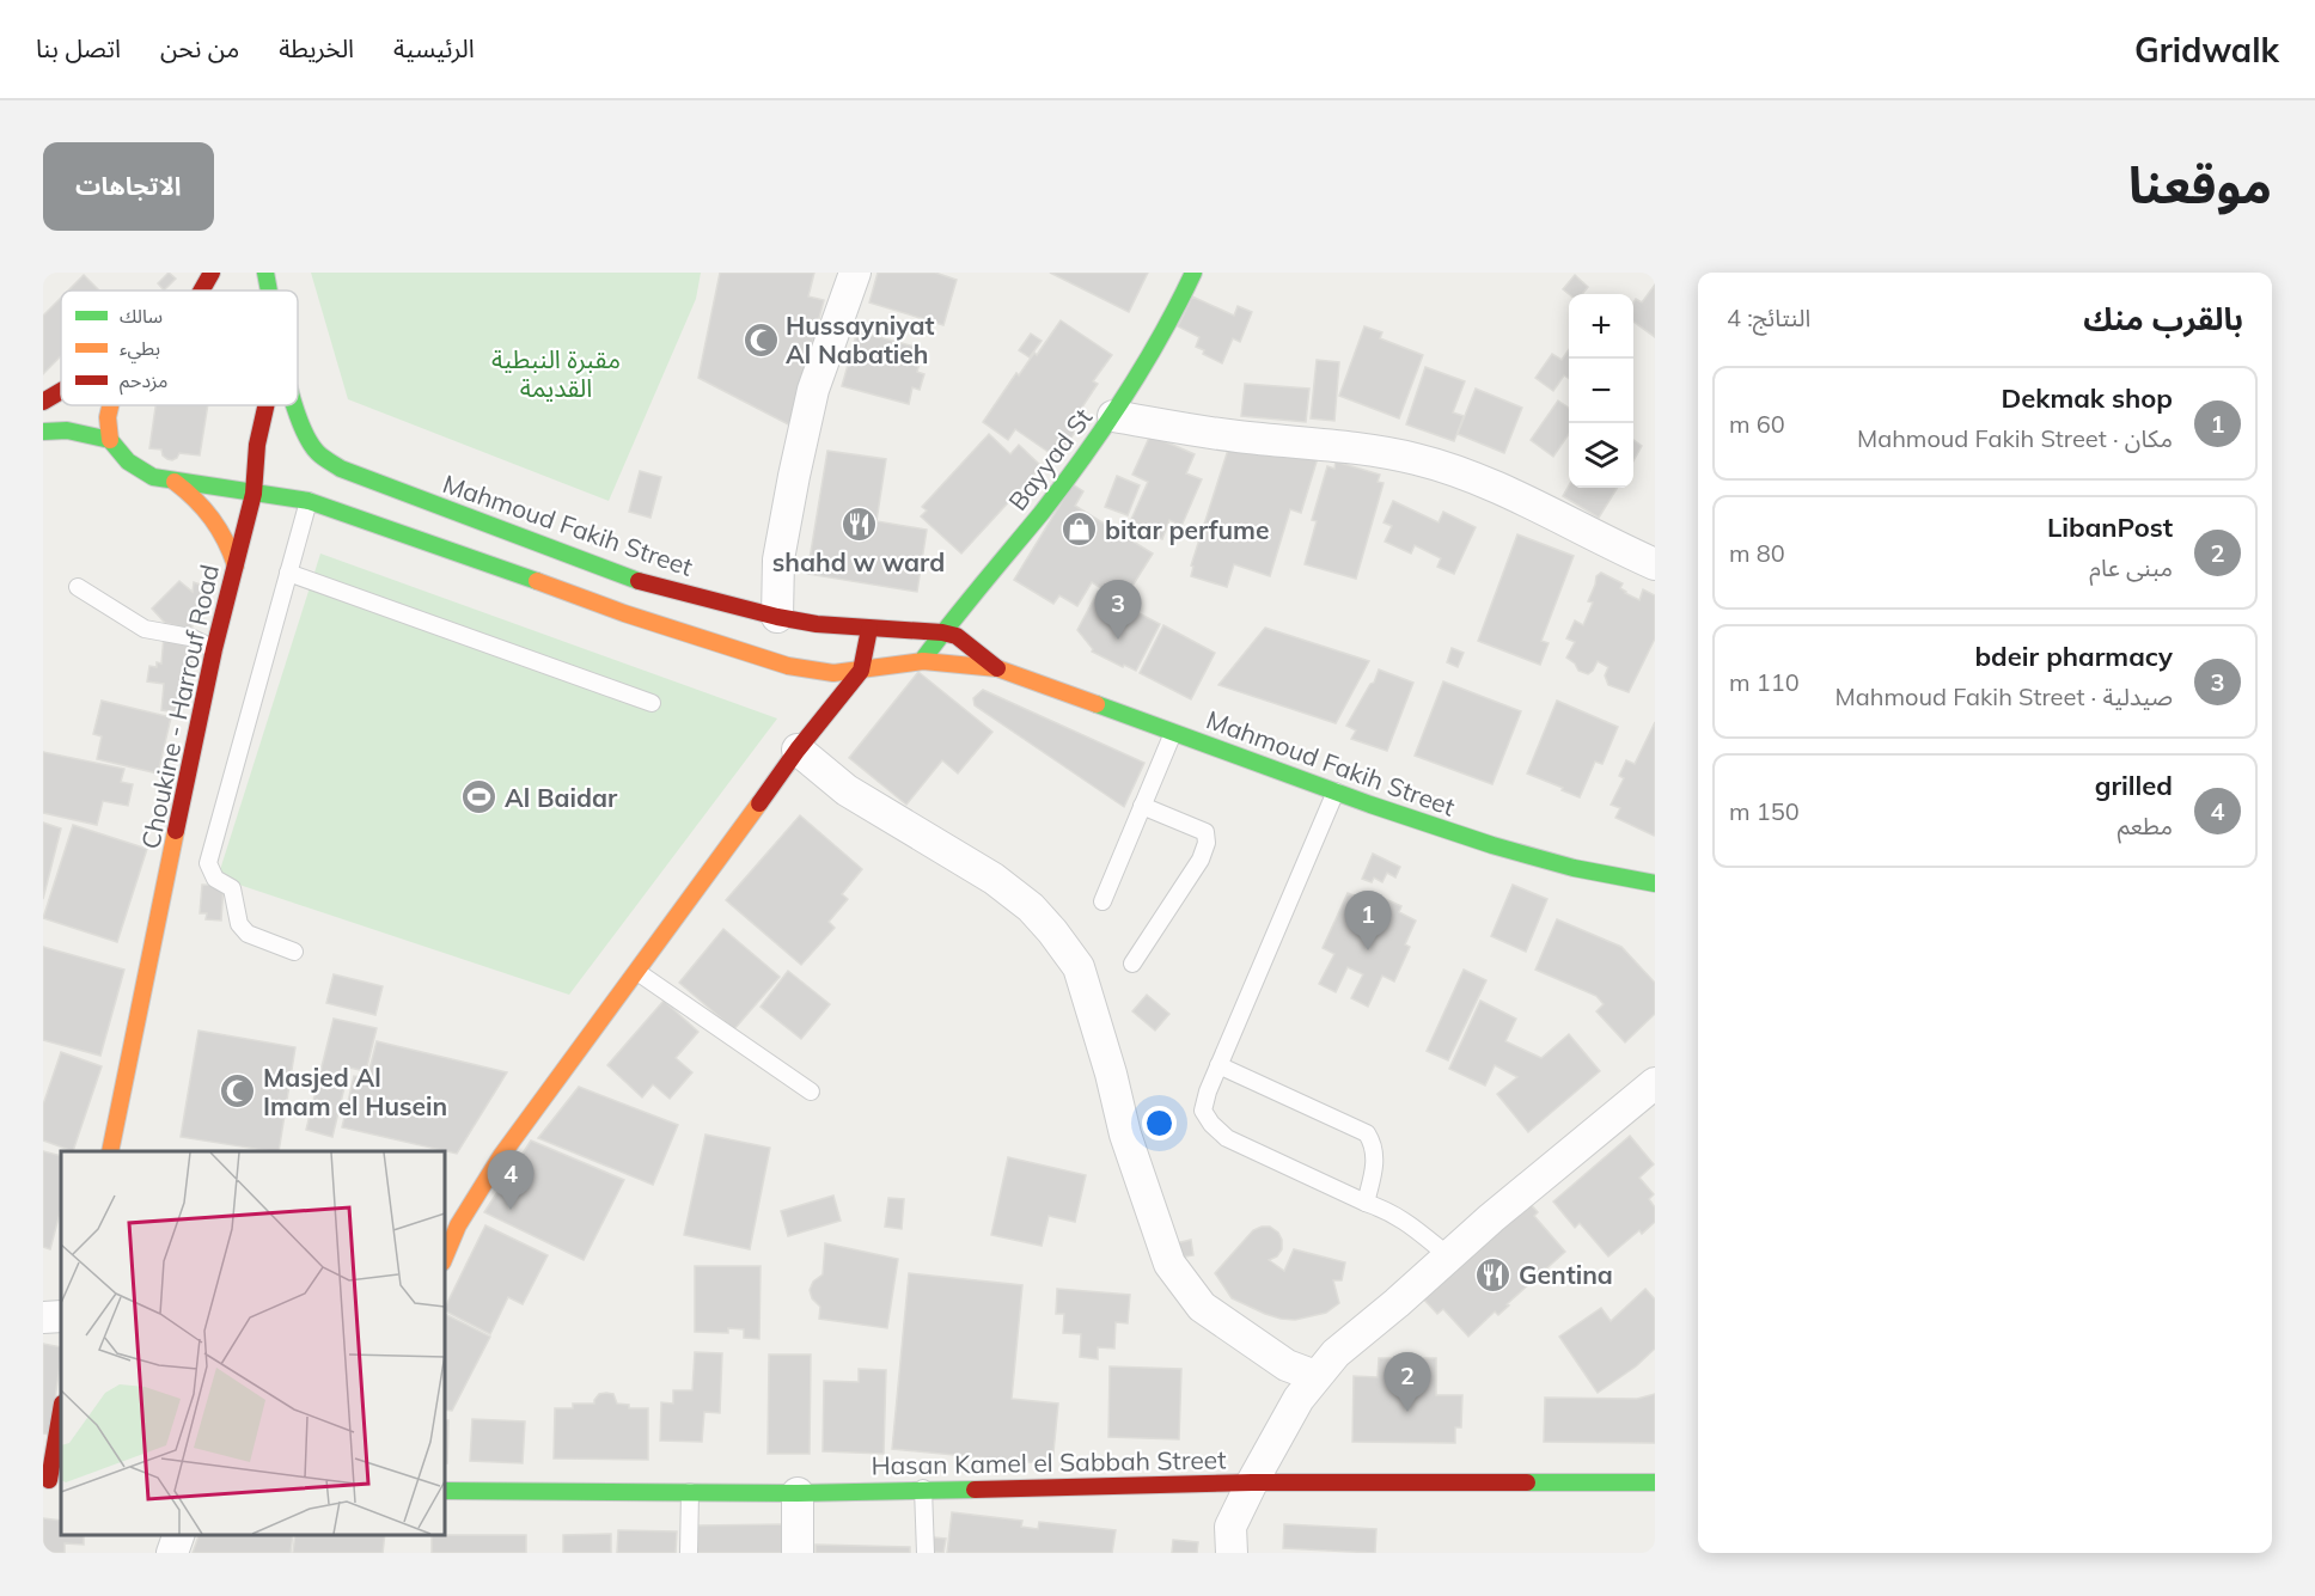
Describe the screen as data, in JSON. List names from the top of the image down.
{
  "streets": {
    "main road": [
      "Bayyad St",
      "Mahmoud Fakih Street",
      "Choukine - Harrouf Road",
      "Hasan Kamel el Sabbah Street"
    ]
  },
  "crossings": [
    ["Bayyad St", "Mahmoud Fakih Street"],
    ["Mahmoud Fakih Street", "Choukine - Harrouf Road"]
  ],
  "parks": ["مقبرة النبطية القديمة"],
  "places": {
    "mosque": ["Hussayniyat Al Nabatieh", "Masjed Al Imam el Husein"],
    "restaurant": ["shahd w ward", "Gentina"],
    "shop": ["bitar perfume"],
    "sports": ["Al Baidar"]
  },
  "legend": ["سالك", "بطيء", "مزدحم"],
  "page": {
    "header": "Gridwalk",
    "nav": [
      "الرئيسية",
      "الخريطة",
      "من نحن",
      "اتصل بنا"
    ],
    "title": "موقعنا",
    "buttons": "الاتجاهات",
    "heading": ["بالقرب منك", "النتائج: 4"],
    "map_buttons": ["+", "−"],
    "list": [
      {
        "mark": "1",
        "name": "Dekmak shop",
        "note": "مكان · Mahmoud Fakih Street",
        "value": "60 m"
      },
      {
        "mark": "2",
        "name": "LibanPost",
        "note": "مبنى عام",
        "value": "80 m"
      },
      {
        "mark": "3",
        "name": "bdeir pharmacy",
        "note": "صيدلية · Mahmoud Fakih Street",
        "value": "110 m"
      },
      {
        "mark": "4",
        "name": "grilled",
        "note": "مطعم",
        "value": "150 m"
      }
    ],
    "pins": [
      "3",
      "1",
      "4",
      "2"
    ]
  }
}
